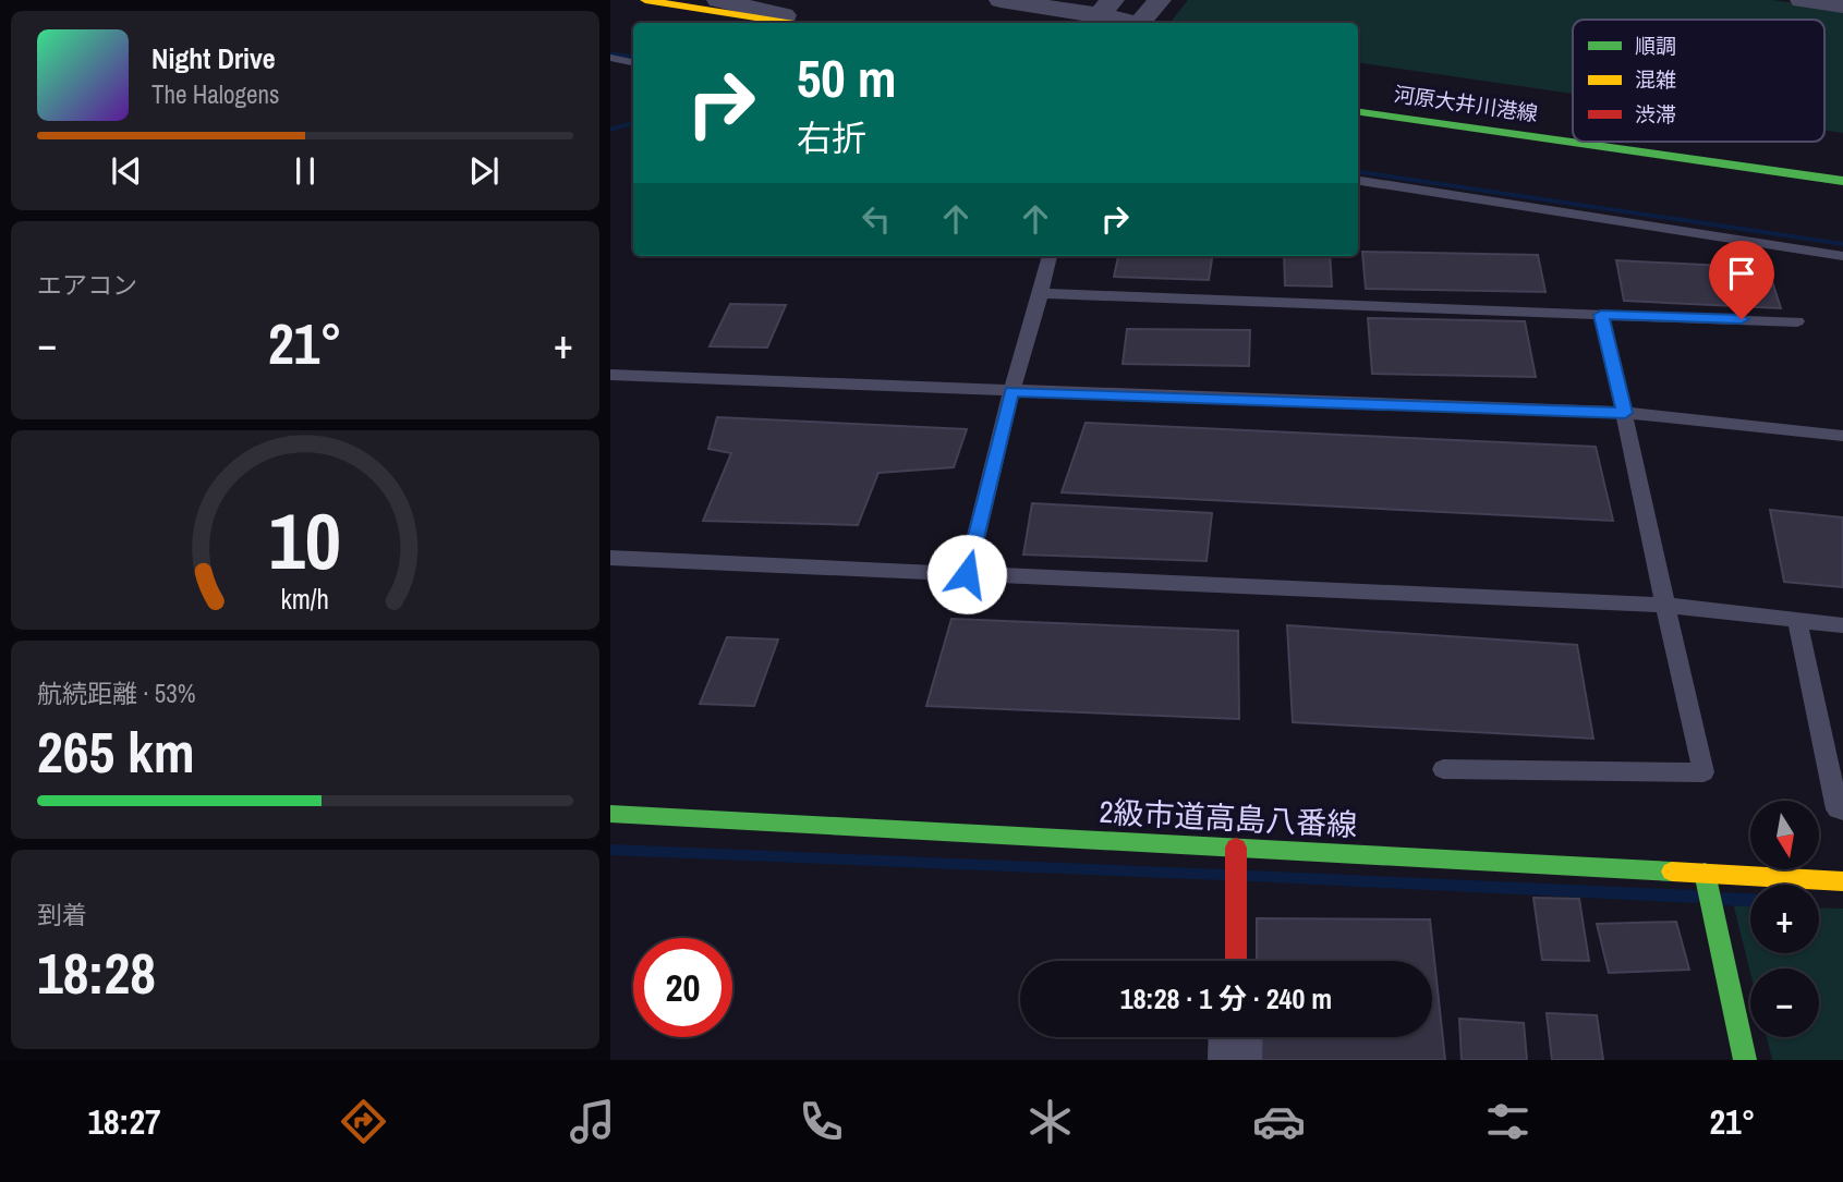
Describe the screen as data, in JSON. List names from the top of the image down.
{
  "streets": {
    "street": ["河原大井川港線", "2級市道高島八番線"]
  },
  "legend": ["順調", "混雑", "渋滞"],
  "north": "bottom",
  "page": {
    "turn": ["50 m", "右折"],
    "song": ["Night Drive", "The Halogens"],
    "tile": [
      "エアコン",
      ["航続距離 · 53%", "265 km"],
      ["到着", "18:28"]
    ],
    "heat": ["−", "21°", "+"],
    "map_buttons": ["+", "−"],
    "limit": "20",
    "trip": "18:28 · 1 分 · 240 m",
    "tabs": ["18:27", "21°"],
    "gauge": ["10", "km/h"]
  }
}
